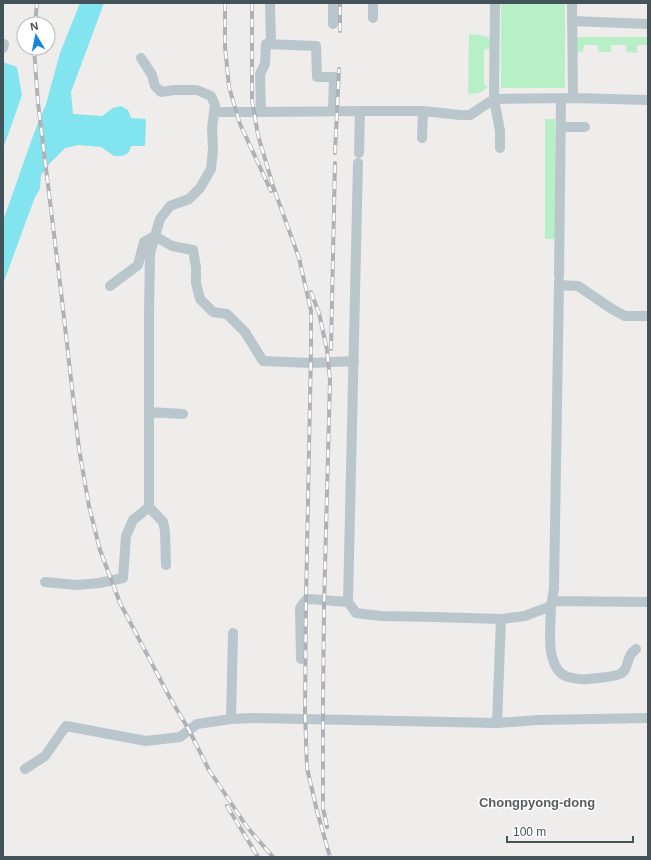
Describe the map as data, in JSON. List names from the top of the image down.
{
  "districts": ["Chongpyong-dong"],
  "scale_bar": "100 m",
  "north": "top"
}
